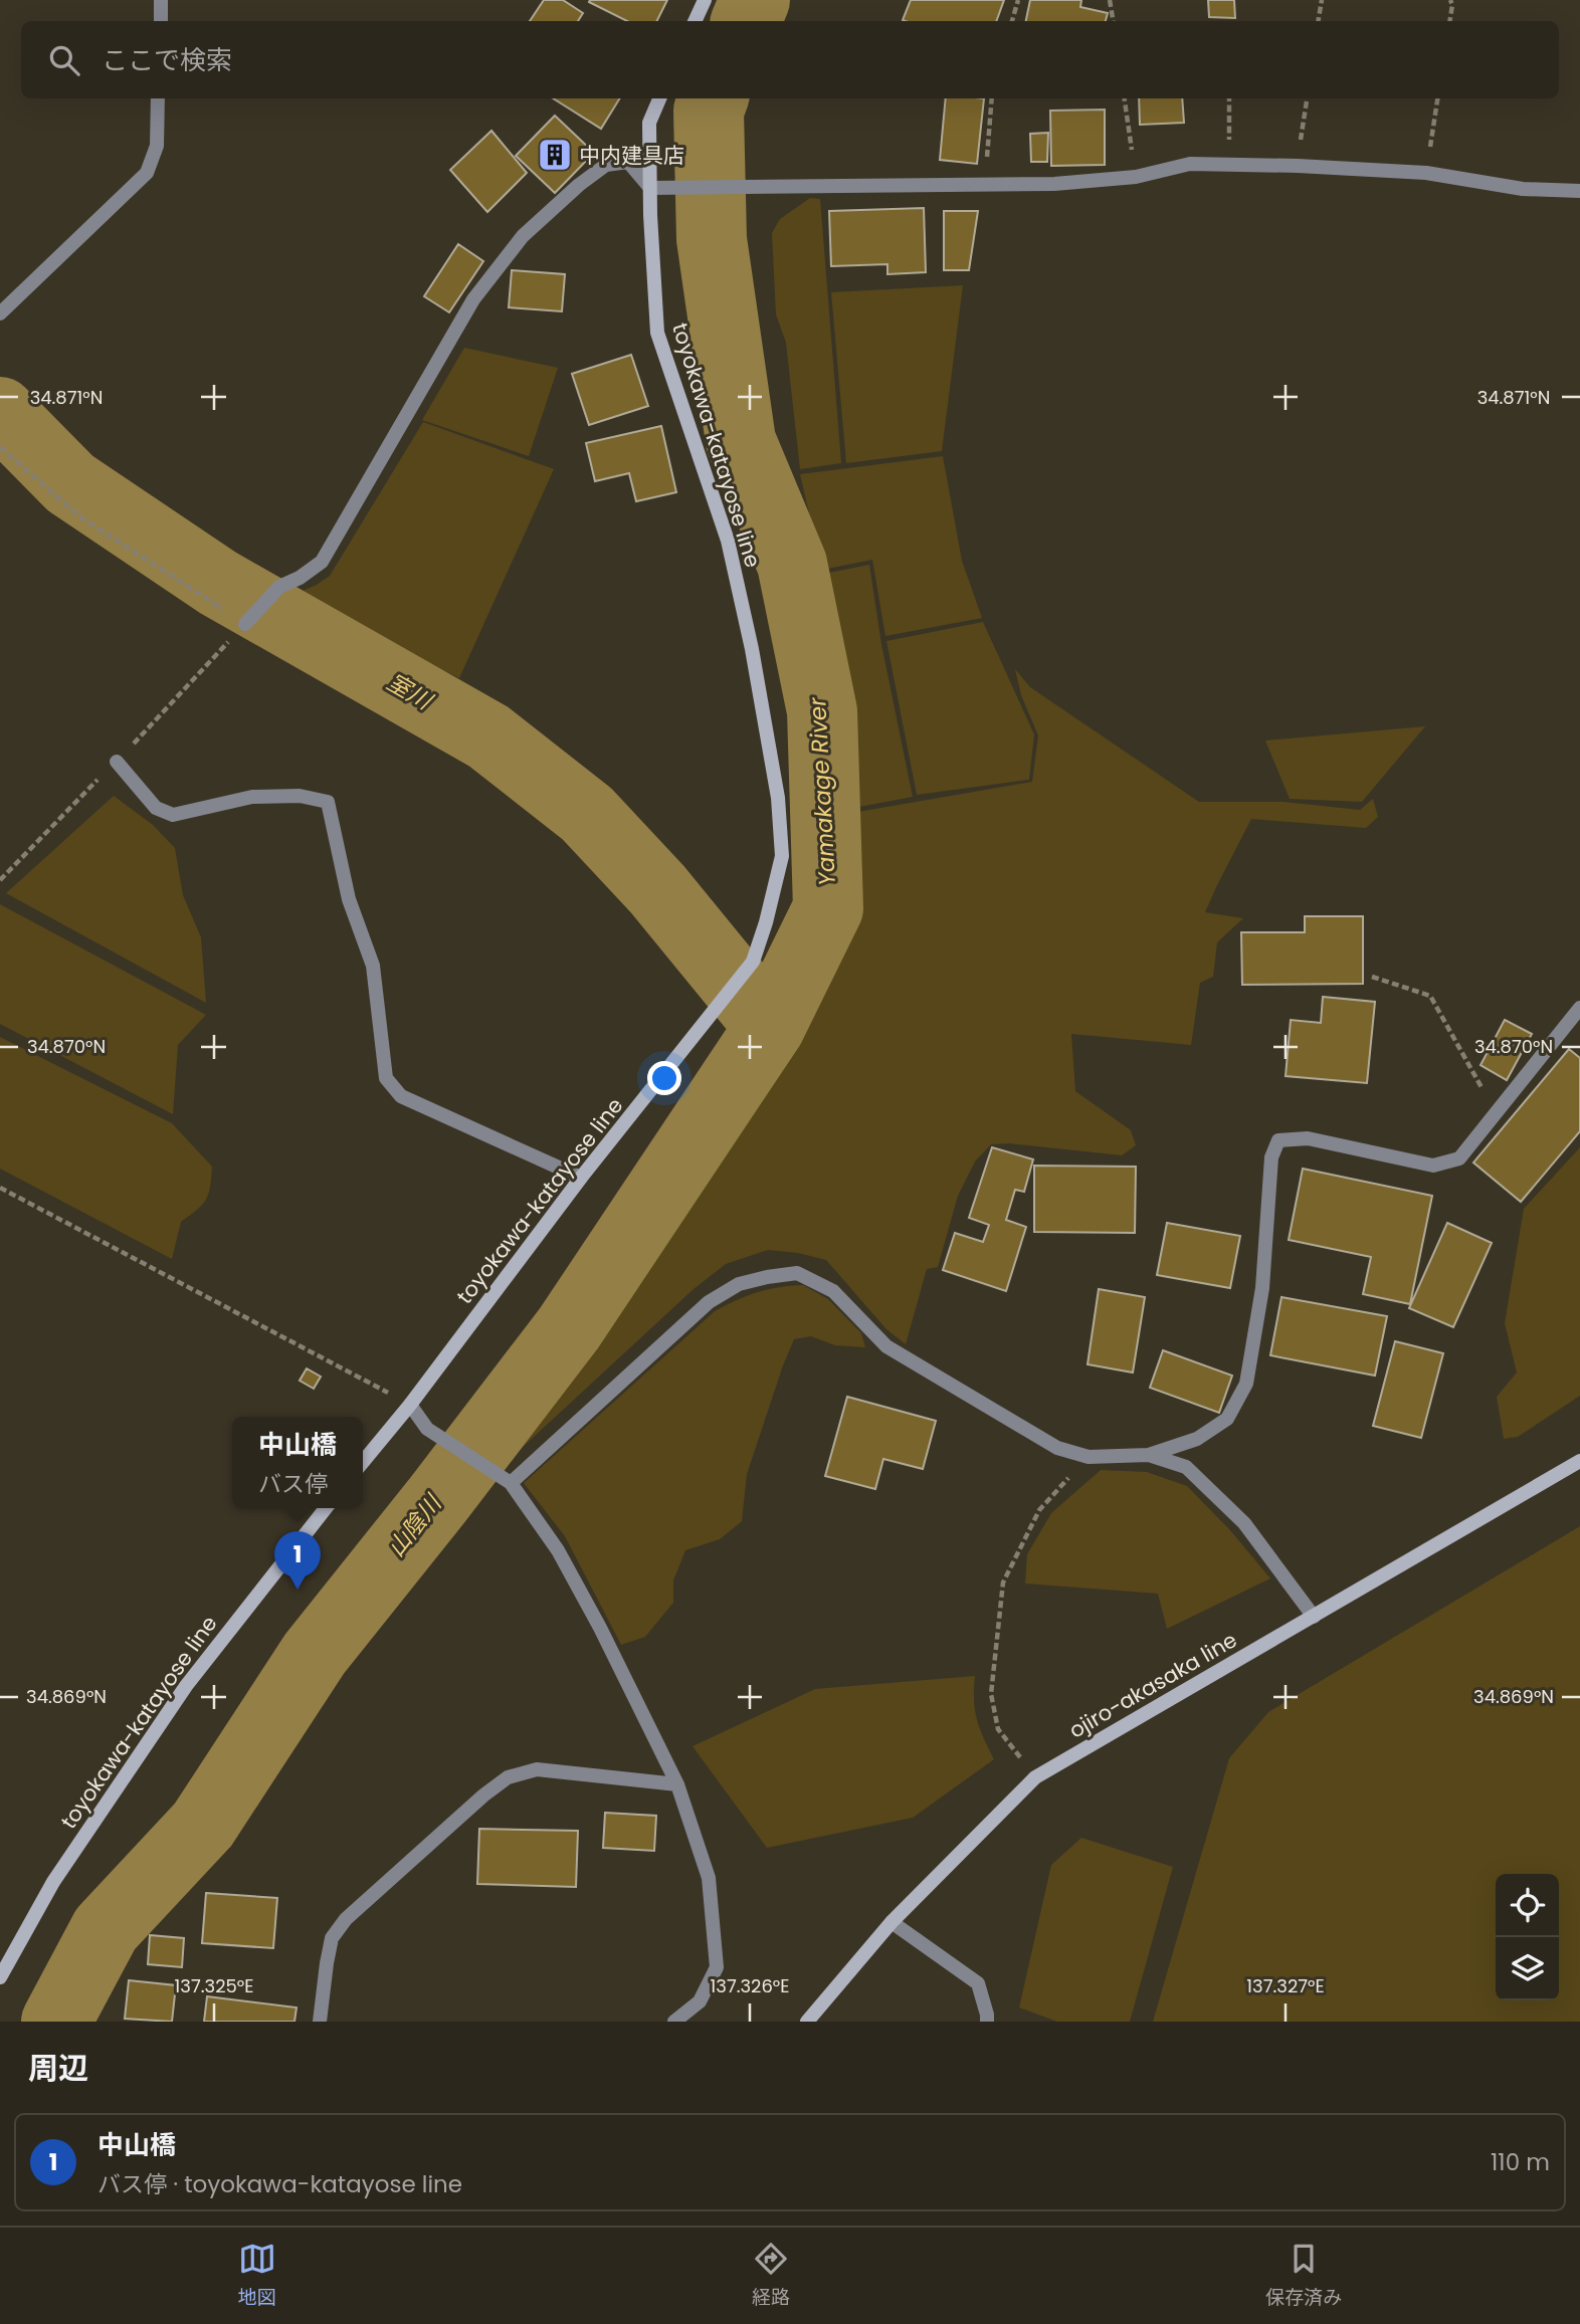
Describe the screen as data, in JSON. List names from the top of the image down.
{
  "streets": {
    "main road": ["toyokawa-katayose line", "ojiro-akasaka line"]
  },
  "water": ["室川", "Yamakage River", "山陰川"],
  "places": {
    "building": ["中内建具店"]
  },
  "page": {
    "search": "ここで検索",
    "popup": ["中山橋", "バス停"],
    "pins": "1",
    "heading": "周辺",
    "list": [
      {
        "mark": "1",
        "name": "中山橋",
        "note": "バス停 · toyokawa-katayose line",
        "value": "110 m"
      }
    ],
    "nav": ["地図", "経路", "保存済み"]
  },
  "coordinates": [
    "34.871°N",
    "34.870°N",
    "34.869°N",
    "137.325°E",
    "137.326°E",
    "137.327°E"
  ]
}
